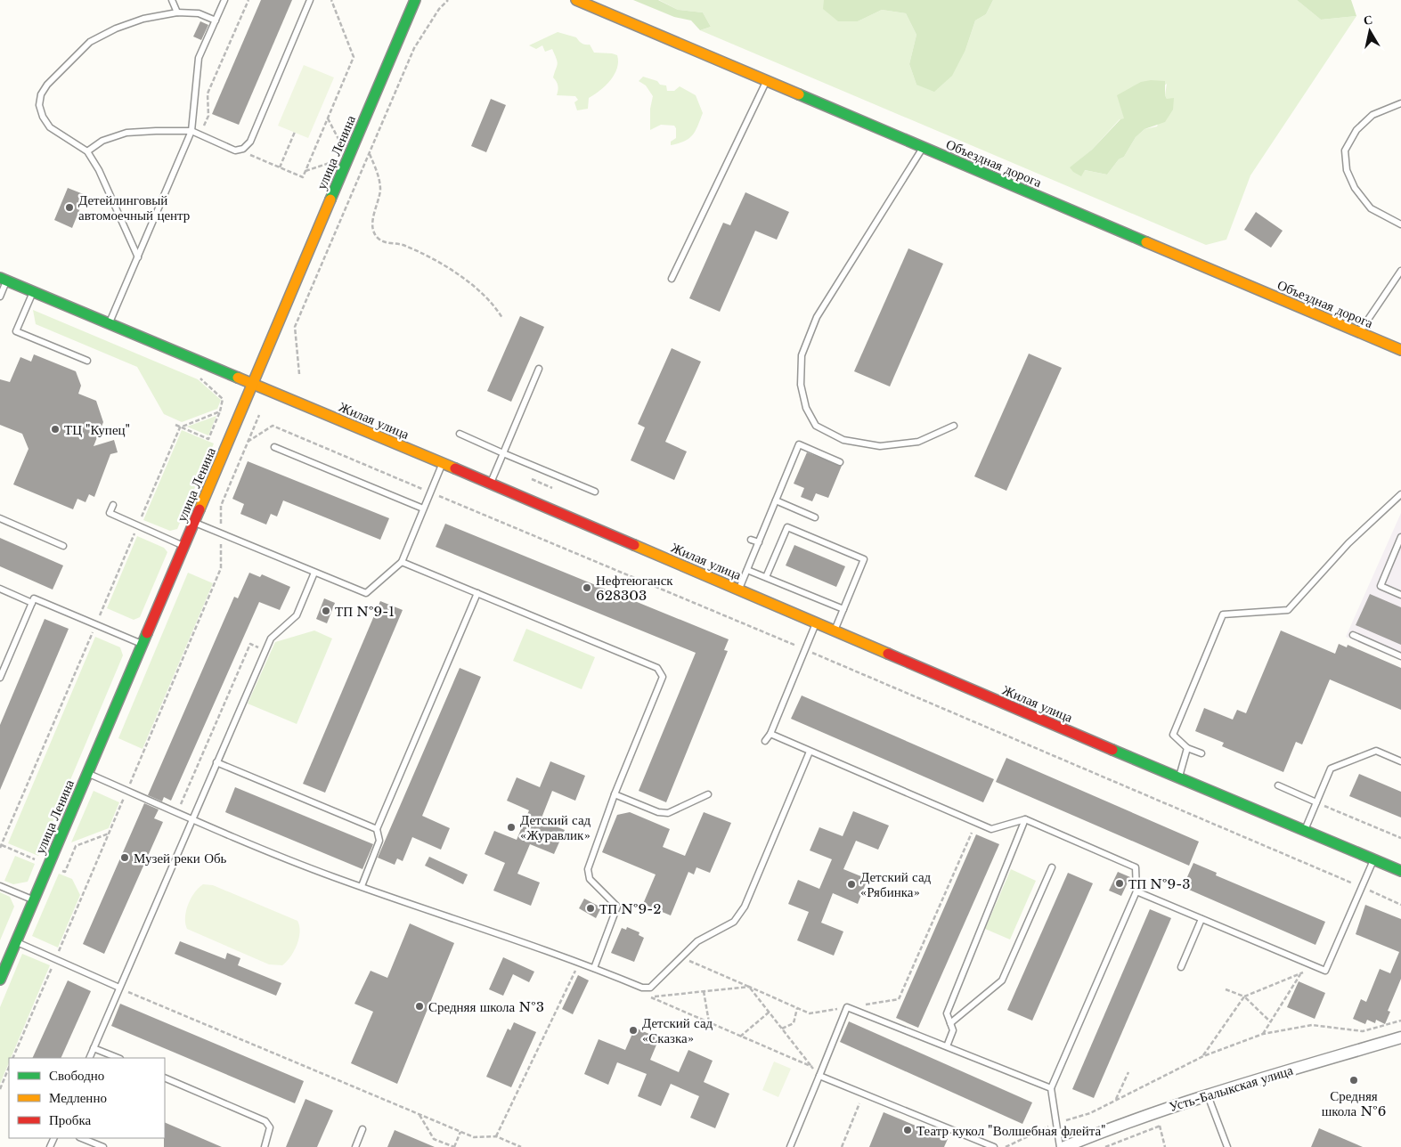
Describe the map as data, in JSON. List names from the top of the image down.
{
  "streets": {
    "main road": ["улица Ленина", "Объездная дорога", "Жилая улица"],
    "street": ["Усть-Балыкская улица"]
  },
  "crossings": [
    ["улица Ленина", "Жилая улица"]
  ],
  "places": [
    "Детейлинговый автомоечный центр",
    "ТЦ \"Купец\"",
    "Нефтеюганск 628303",
    "ТП №9-1",
    "Детский сад «Журавлик»",
    "Музей реки Обь",
    "ТП №9-3",
    "Детский сад «Рябинка»",
    "ТП №9-2",
    "Средняя школа №3",
    "Детский сад «Сказка»",
    "Средняя школа №6",
    "Театр кукол \"Волшебная флейта\""
  ],
  "legend": ["Свободно", "Медленно", "Пробка"],
  "north": "top"
}
